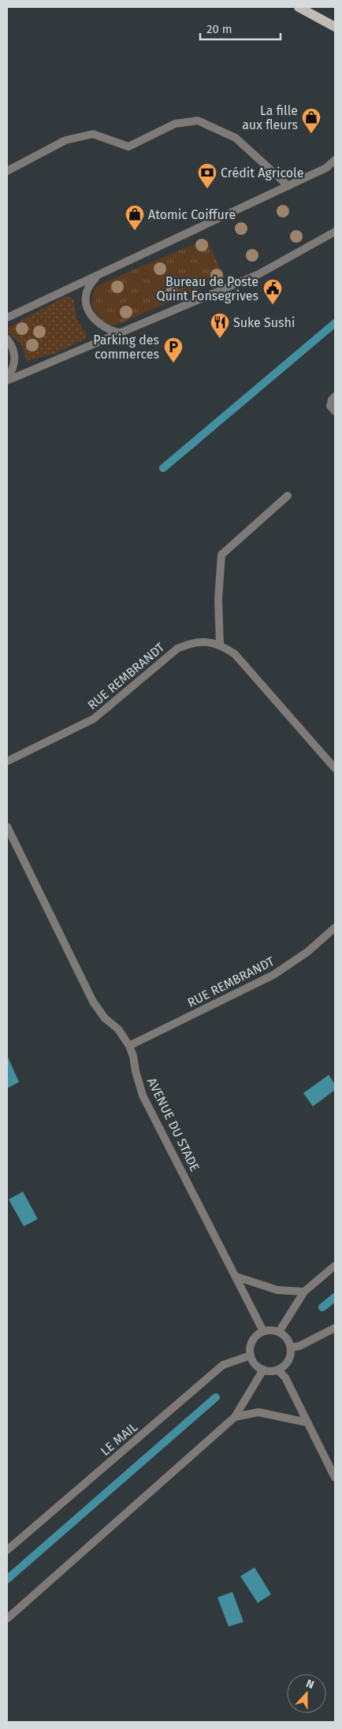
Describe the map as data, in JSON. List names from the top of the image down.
{
  "streets": {
    "street": ["RUE REMBRANDT", "AVENUE DU STADE", "LE MAIL"]
  },
  "crossings": [
    ["RUE REMBRANDT", "AVENUE DU STADE"],
    ["AVENUE DU STADE", "LE MAIL"]
  ],
  "places": {
    "shop": ["La fille aux fleurs", "Atomic Coiffure"],
    "bank": ["Crédit Agricole"],
    "public building": ["Bureau de Poste Quint Fonsegrives"],
    "restaurant": ["Suke Sushi"],
    "parking": ["Parking des commerces"]
  },
  "scale_bar": "20 m",
  "north": "top"
}
